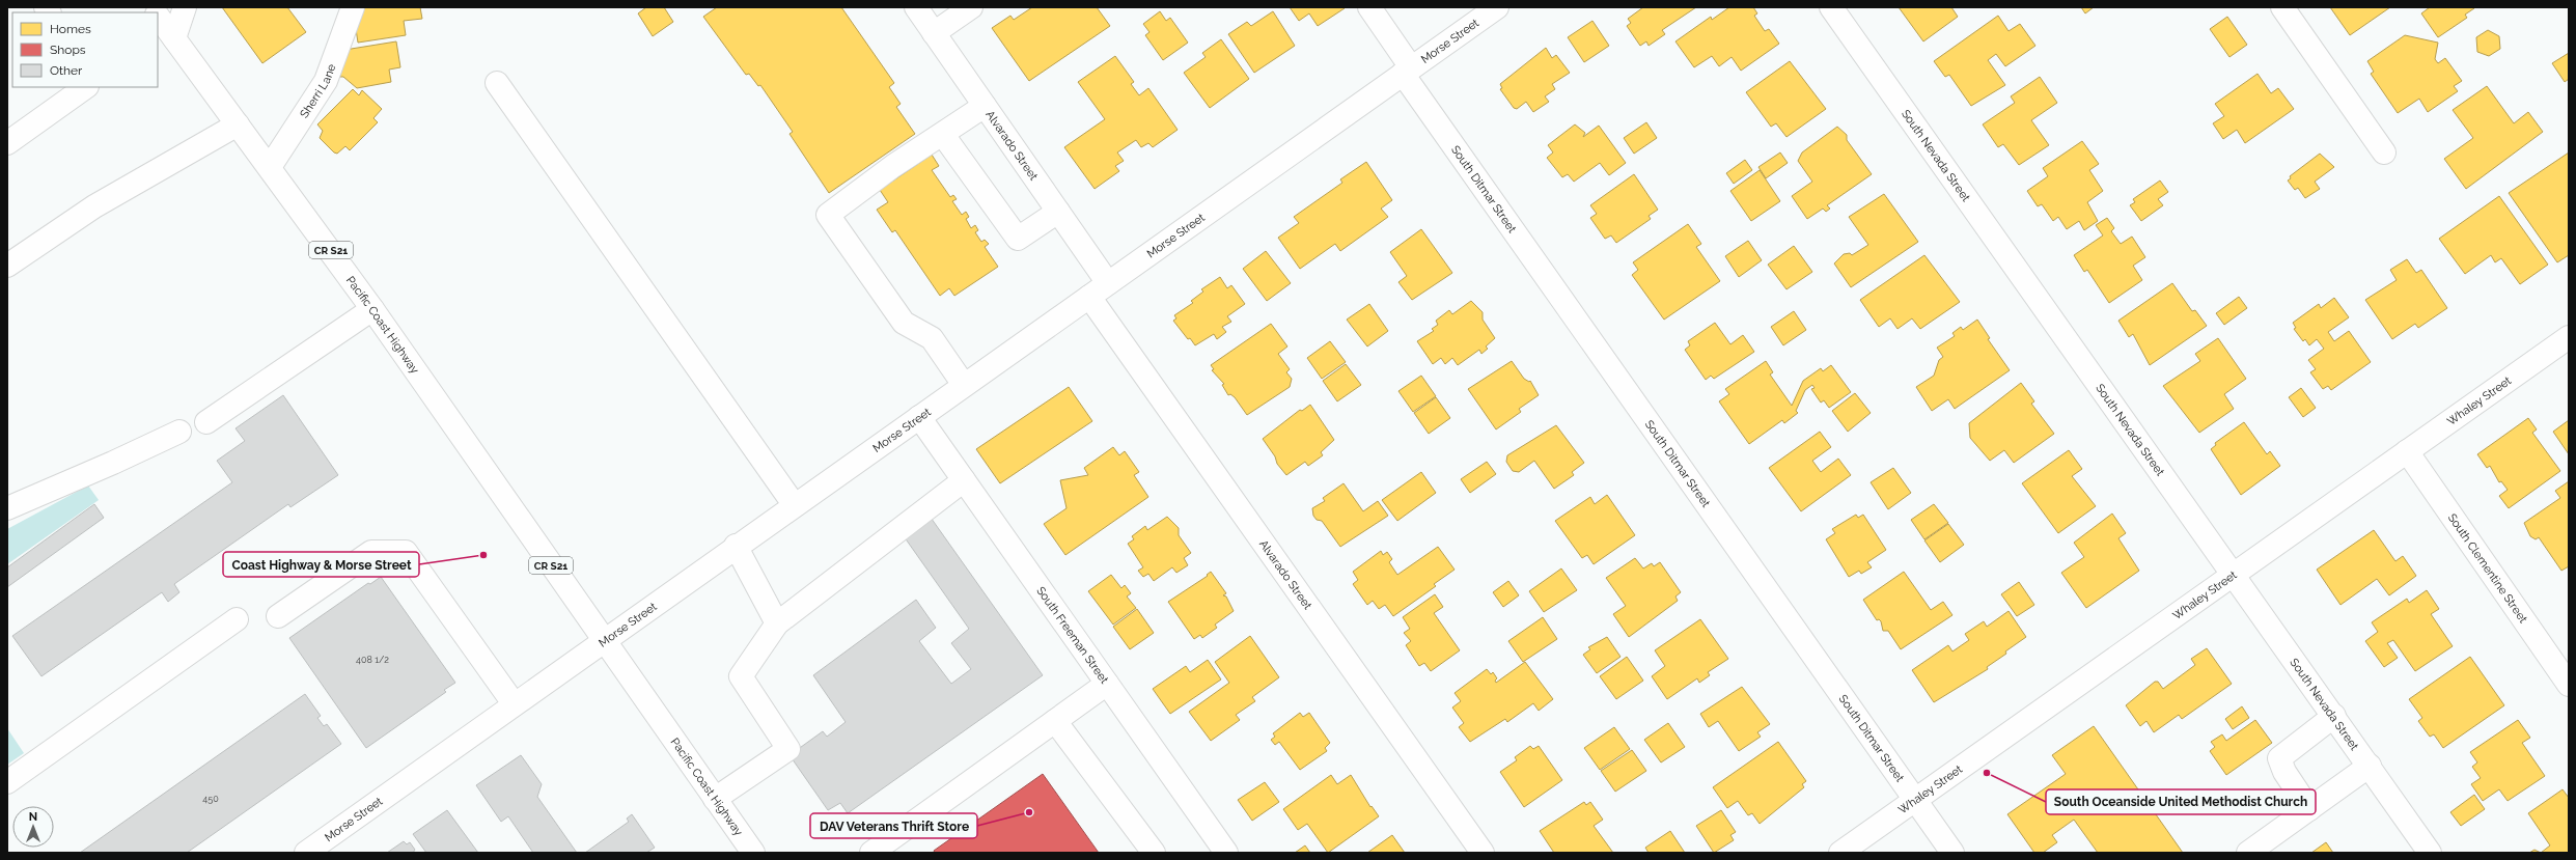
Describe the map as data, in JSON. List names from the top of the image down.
{
  "streets": {
    "street": [
      "Morse Street",
      "Sherri Lane",
      "Alvarado Street",
      "South Nevada Street",
      "South Ditmar Street",
      "CR S21",
      "Pacific Coast Highway",
      "Whaley Street",
      "South Clementine Street",
      "South Freeman Street"
    ]
  },
  "crossings": [
    ["Morse Street", "Alvarado Street"],
    ["Morse Street", "South Ditmar Street"],
    ["Morse Street", "Pacific Coast Highway"],
    ["Morse Street", "South Freeman Street"],
    ["Sherri Lane", "Pacific Coast Highway"],
    ["South Nevada Street", "Whaley Street"],
    ["South Ditmar Street", "Whaley Street"],
    ["Whaley Street", "South Clementine Street"]
  ],
  "places": ["Coast Highway & Morse Street", "South Oceanside United Methodist Church", "DAV Veterans Thrift Store"],
  "house_numbers": ["408 1/2", "450"],
  "legend": ["Homes", "Shops", "Other"],
  "north": "top"
}
